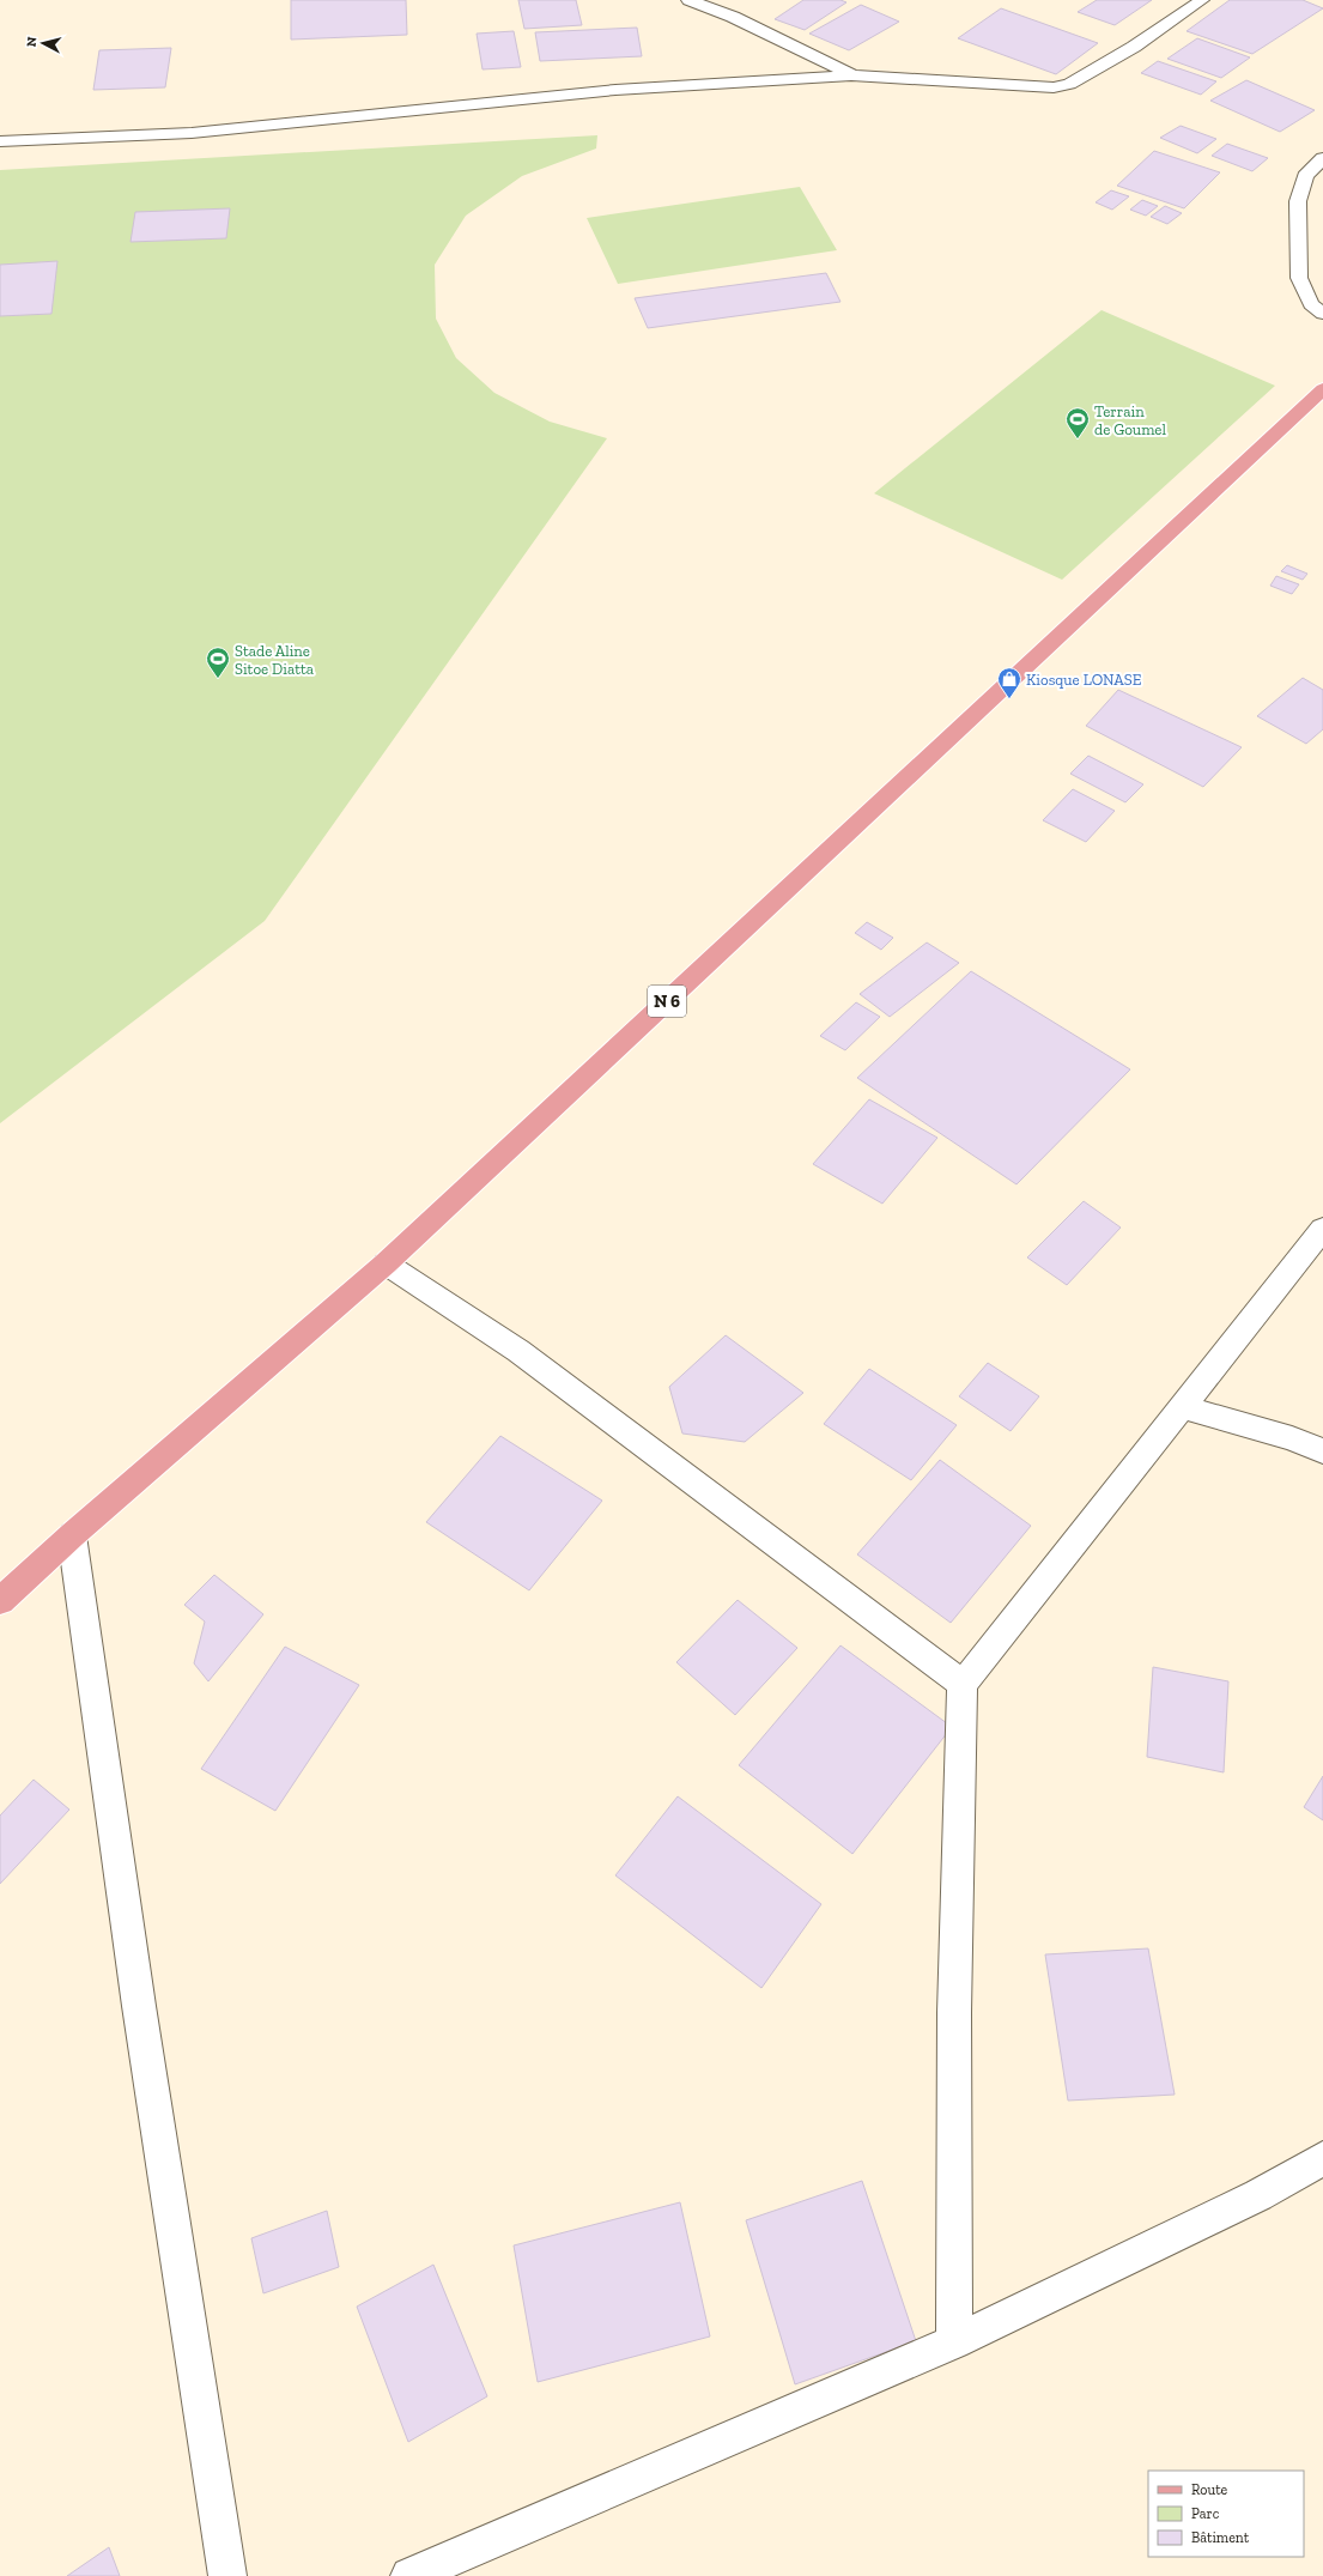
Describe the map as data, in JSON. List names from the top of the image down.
{
  "streets": {
    "main road": ["N 6"]
  },
  "places": {
    "sports": ["Terrain de Goumel", "Stade Aline Sitoe Diatta"],
    "shop": ["Kiosque LONASE"]
  },
  "legend": ["Route", "Parc", "Bâtiment"],
  "north": "left"
}
